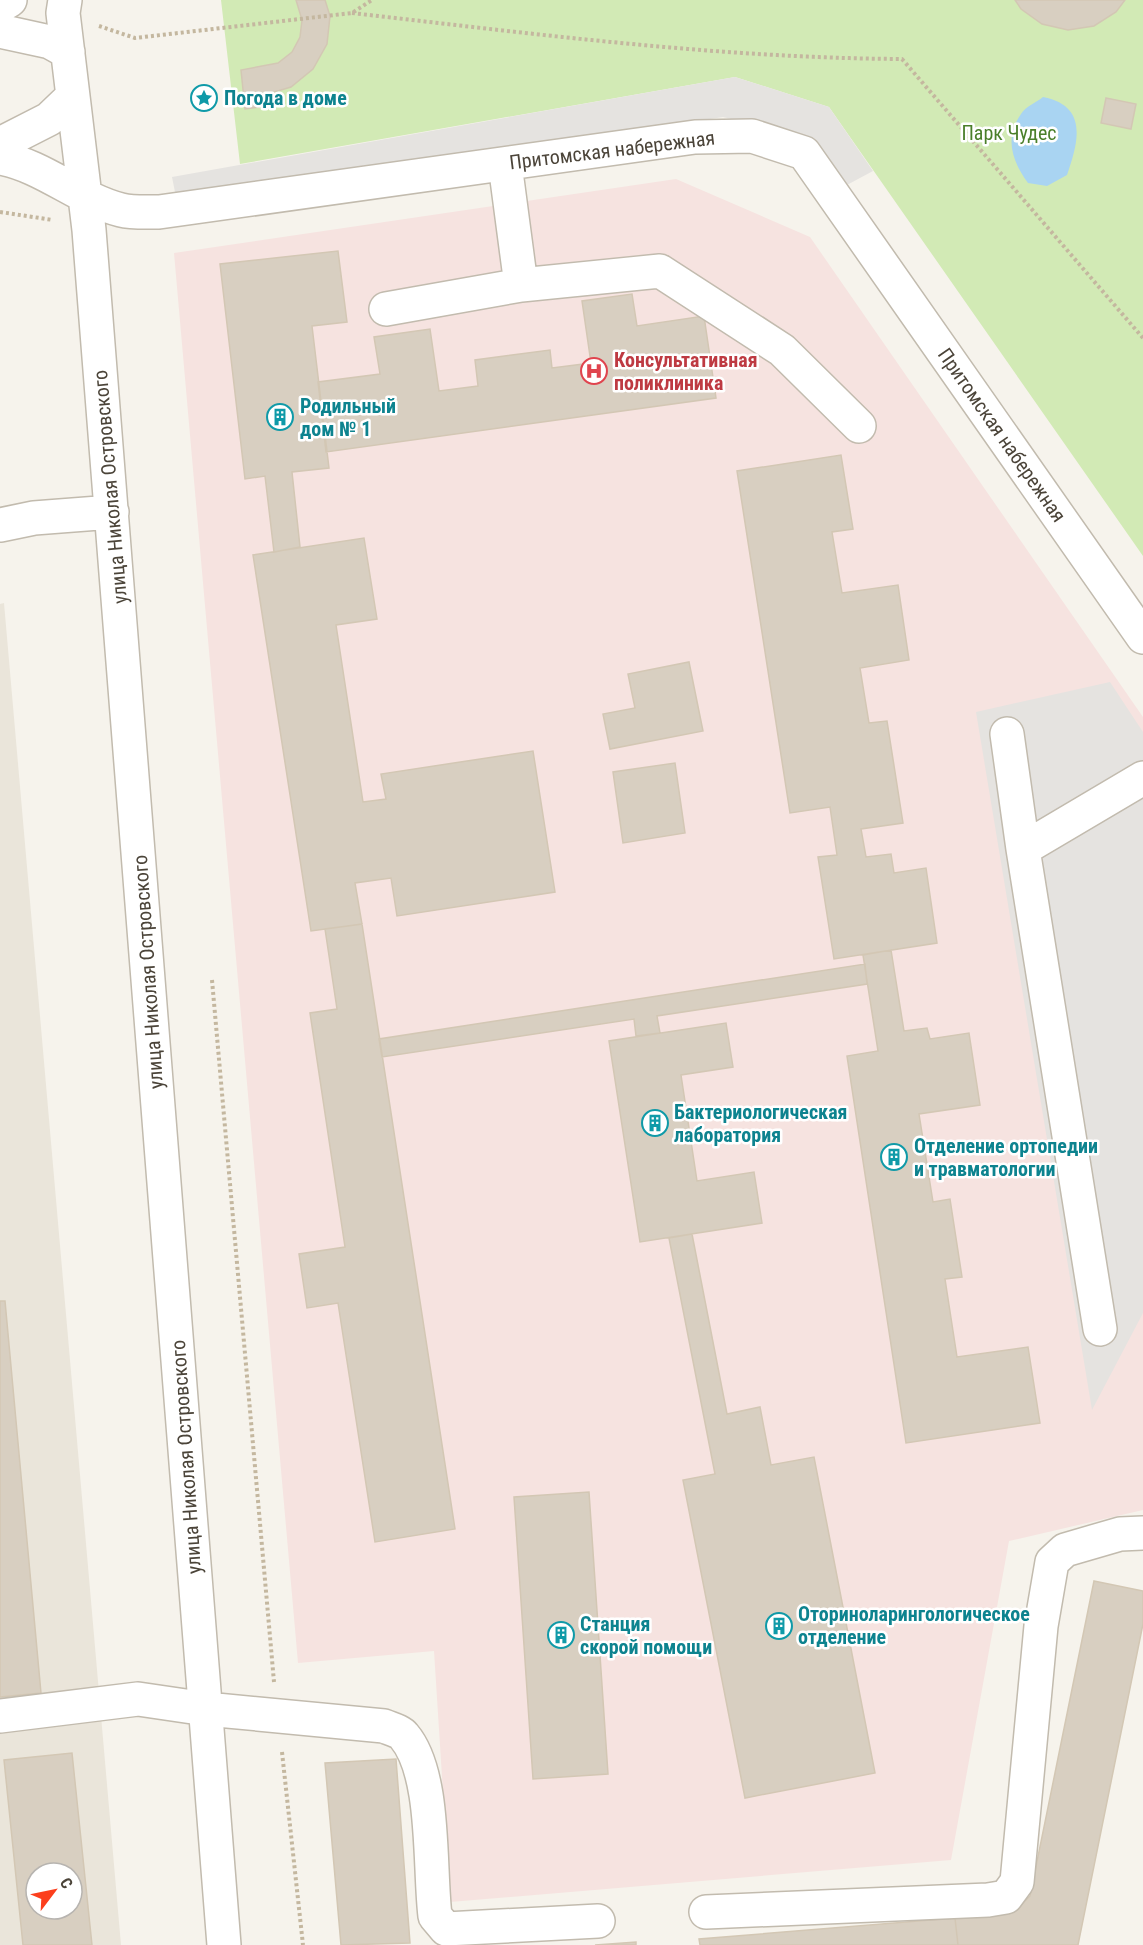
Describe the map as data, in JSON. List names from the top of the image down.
{
  "streets": {
    "street": ["Притомская набережная", "улица Николая Островского"]
  },
  "crossings": [
    ["Притомская набережная", "улица Николая Островского"]
  ],
  "parks": ["Парк Чудес"],
  "places": {
    "place": ["Погода в доме"],
    "hospital": ["Консультативная поликлиника"],
    "building": [
      "Родильный дом № 1",
      "Бактериологическая лаборатория",
      "Отделение ортопедии и травматологии",
      "Оториноларингологическое отделение",
      "Станция скорой помощи"
    ]
  },
  "north": "top right"
}
